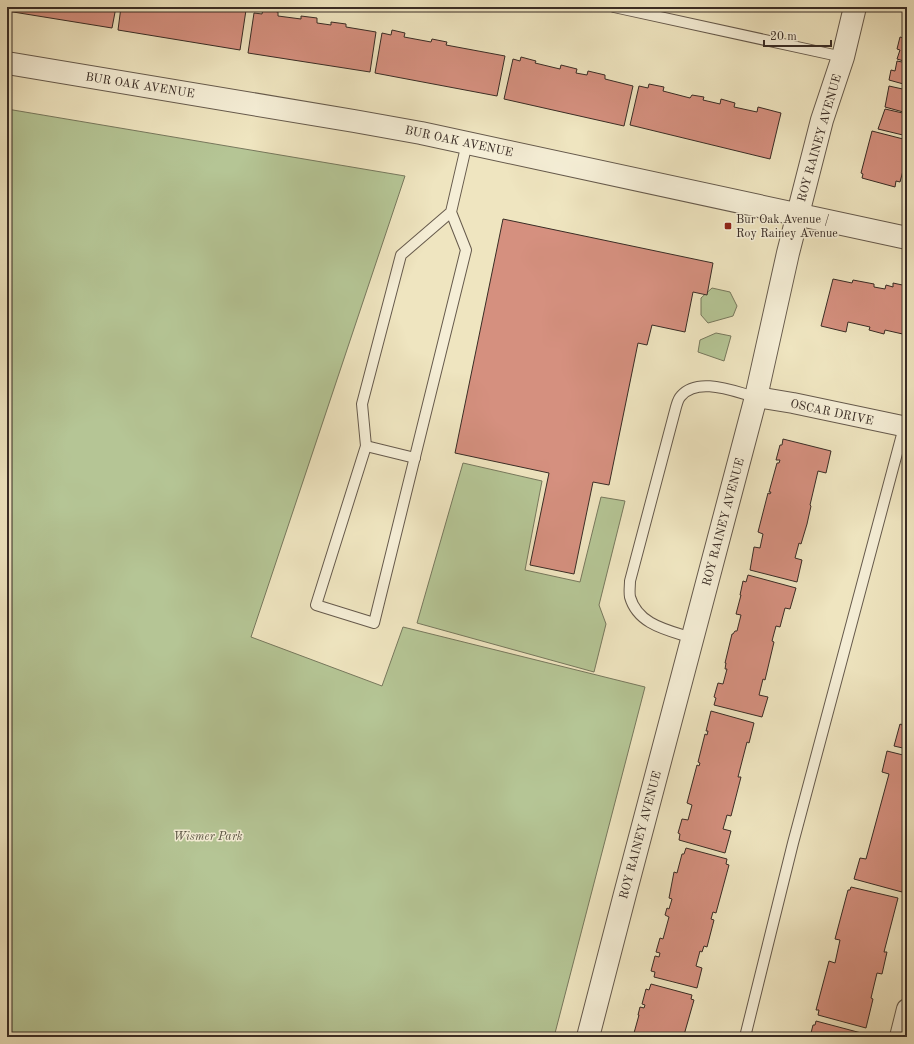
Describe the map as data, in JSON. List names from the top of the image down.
{
  "streets": {
    "street": ["BUR OAK AVENUE", "ROY RAINEY AVENUE", "OSCAR DRIVE"]
  },
  "crossings": [
    ["BUR OAK AVENUE", "ROY RAINEY AVENUE"],
    ["ROY RAINEY AVENUE", "OSCAR DRIVE"]
  ],
  "parks": ["Wismer Park"],
  "places": {
    "transit": ["Bur Oak Avenue / Roy Rainey Avenue"]
  },
  "scale_bar": "20 m"
}
